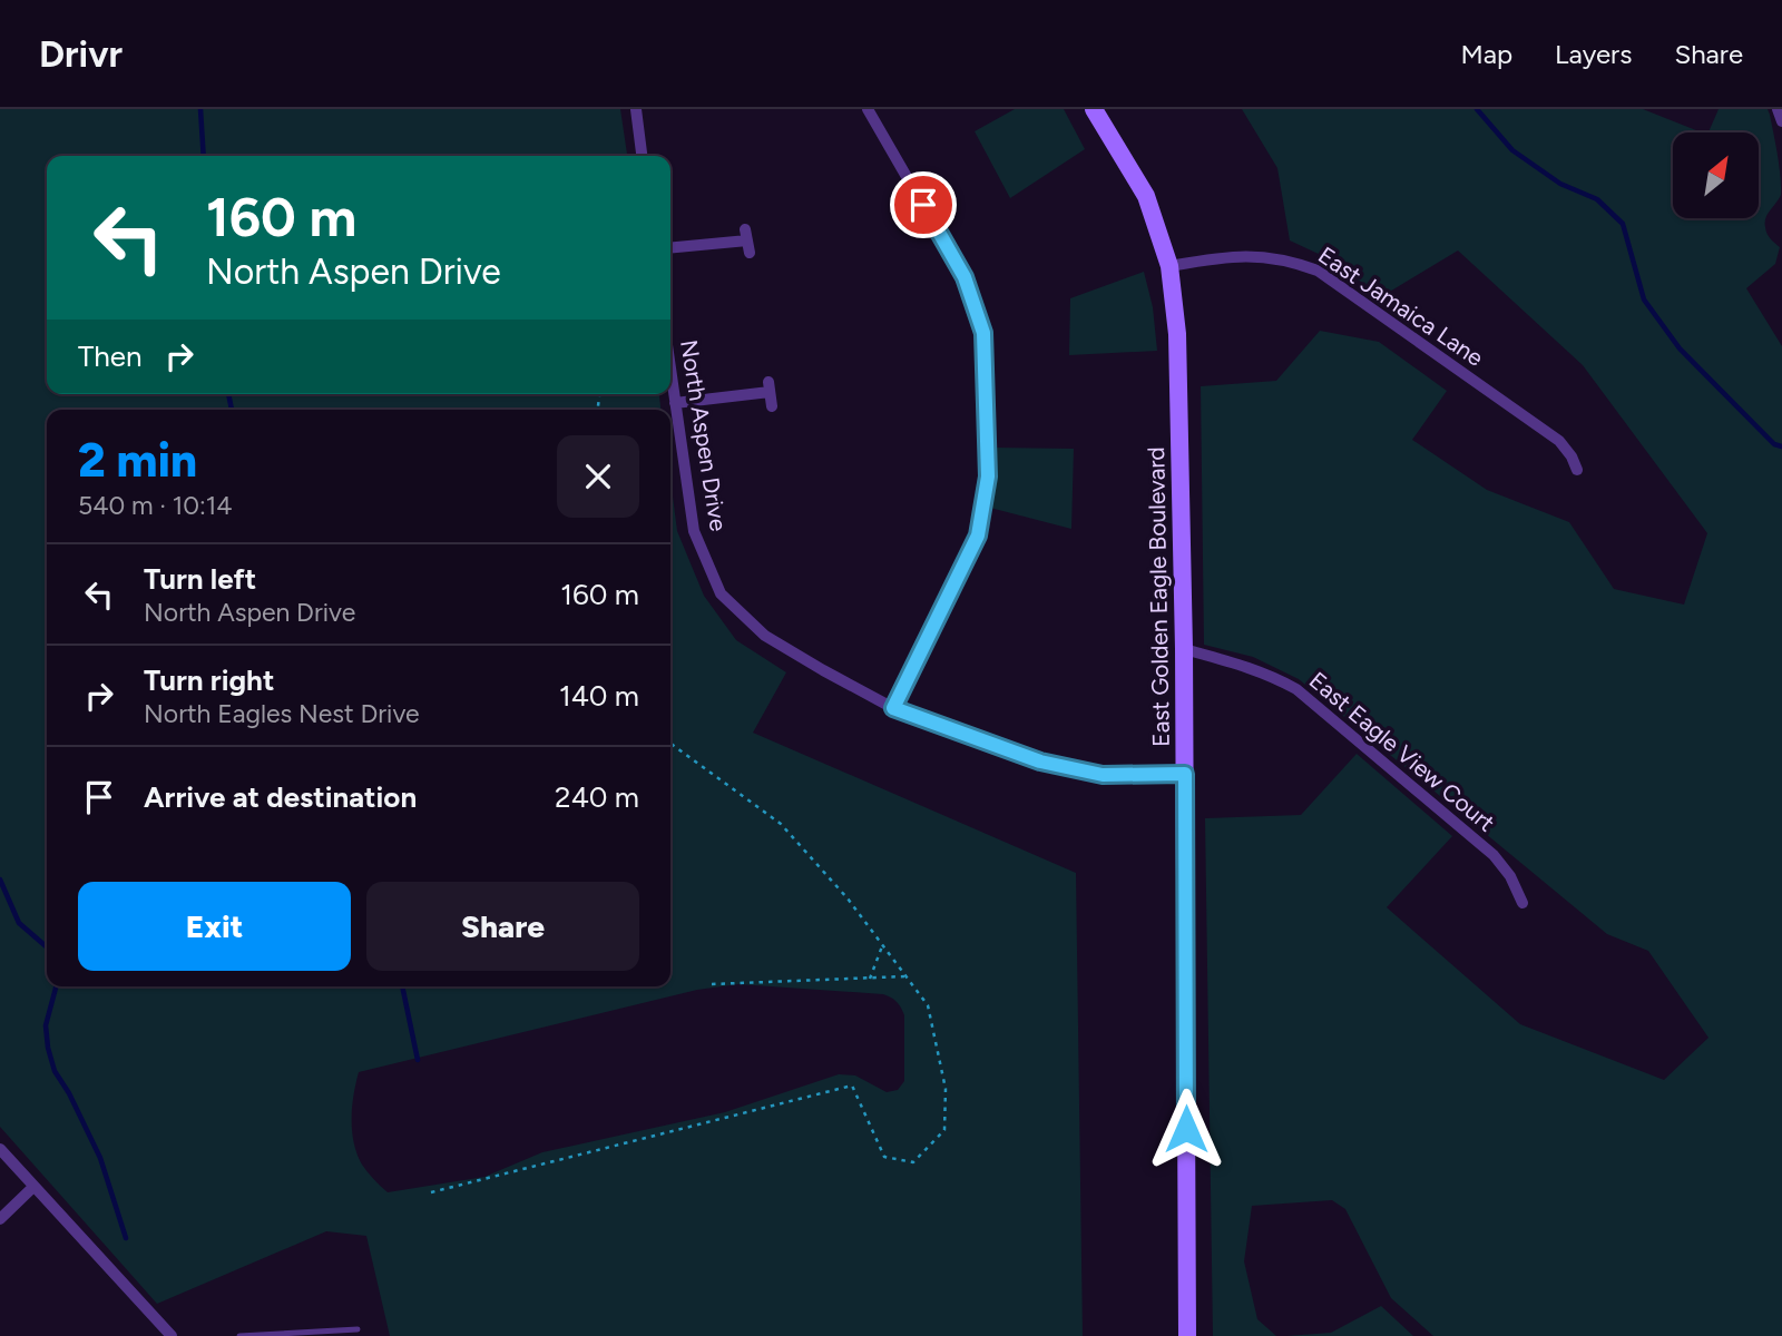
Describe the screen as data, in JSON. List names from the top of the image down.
{
  "streets": {
    "street": [
      "East Jamaica Lane",
      "North Aspen Drive",
      "East Golden Eagle Boulevard",
      "East Eagle View Court"
    ]
  },
  "crossings": [
    ["East Jamaica Lane", "East Golden Eagle Boulevard"],
    ["North Aspen Drive", "East Golden Eagle Boulevard"],
    ["East Golden Eagle Boulevard", "East Eagle View Court"]
  ],
  "north": "top right",
  "page": {
    "header": "Drivr",
    "nav": ["Map", "Layers", "Share"],
    "turn": ["160 m", "North Aspen Drive"],
    "then": "Then",
    "heading": ["2 min", "540 m · 10:14"],
    "list": [
      {
        "name": "Turn left",
        "note": "North Aspen Drive",
        "value": "160 m"
      },
      {
        "name": "Turn right",
        "note": "North Eagles Nest Drive",
        "value": "140 m"
      },
      {
        "name": "Arrive at destination",
        "value": "240 m"
      }
    ],
    "buttons": ["Exit", "Share"]
  }
}
